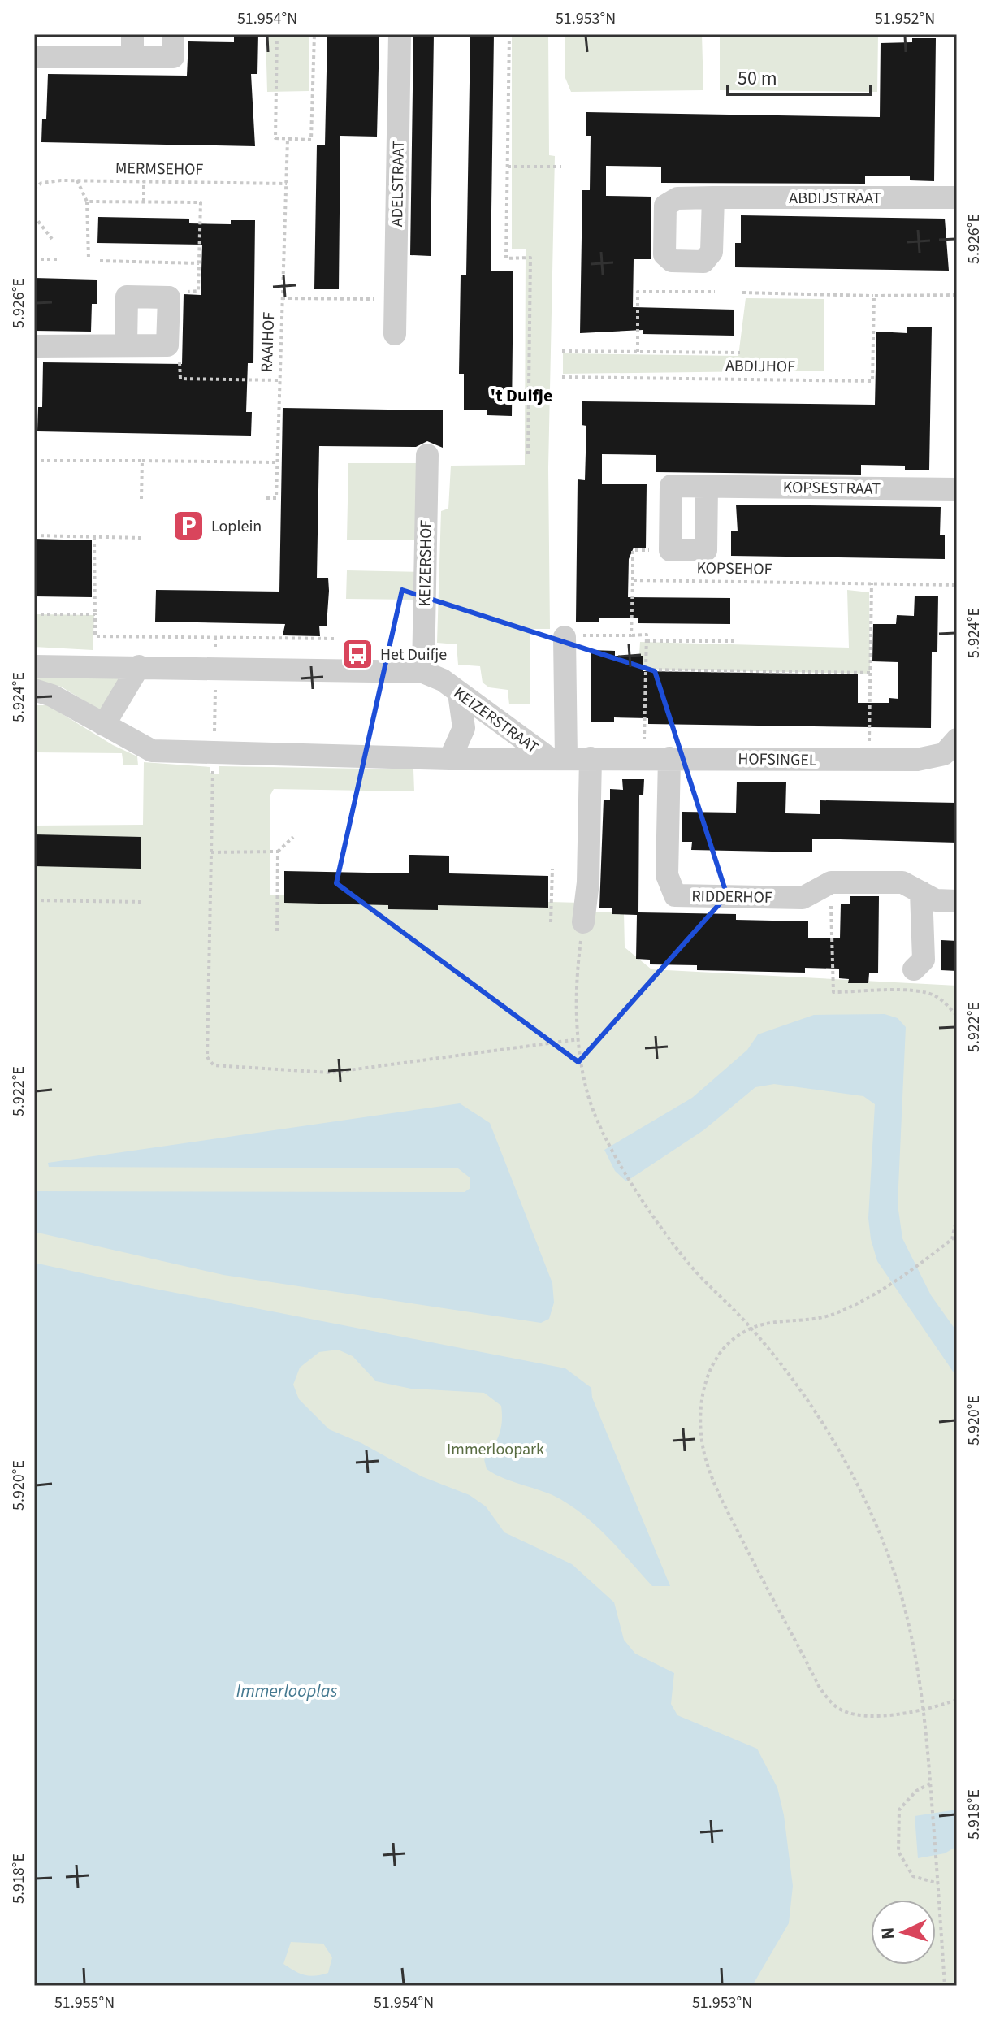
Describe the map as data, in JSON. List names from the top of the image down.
{
  "streets": {
    "street": [
      "ADELSTRAAT",
      "ABDIJSTRAAT",
      "KOPSESTRAAT",
      "KEIZERSHOF",
      "KEIZERSTRAAT",
      "HOFSINGEL",
      "RIDDERHOF"
    ],
    "path": [
      "MERMSEHOF",
      "RAAIHOF",
      "ABDIJHOF",
      "KOPSEHOF"
    ]
  },
  "crossings": [
    ["MERMSEHOF", "RAAIHOF"],
    ["KEIZERSHOF", "KEIZERSTRAAT"],
    ["KEIZERSTRAAT", "HOFSINGEL"],
    ["HOFSINGEL", "RIDDERHOF"]
  ],
  "districts": ["'t Duifje"],
  "water": ["Immerlooplas"],
  "parks": ["Immerloopark"],
  "places": {
    "parking": ["Loplein"],
    "bus stop": ["Het Duifje"]
  },
  "scale_bar": "50 m",
  "north": "left",
  "coordinates": [
    "51.954°N",
    "51.953°N",
    "51.952°N",
    "5.926°E",
    "5.924°E",
    "5.922°E",
    "5.920°E",
    "5.918°E",
    "51.955°N"
  ]
}
